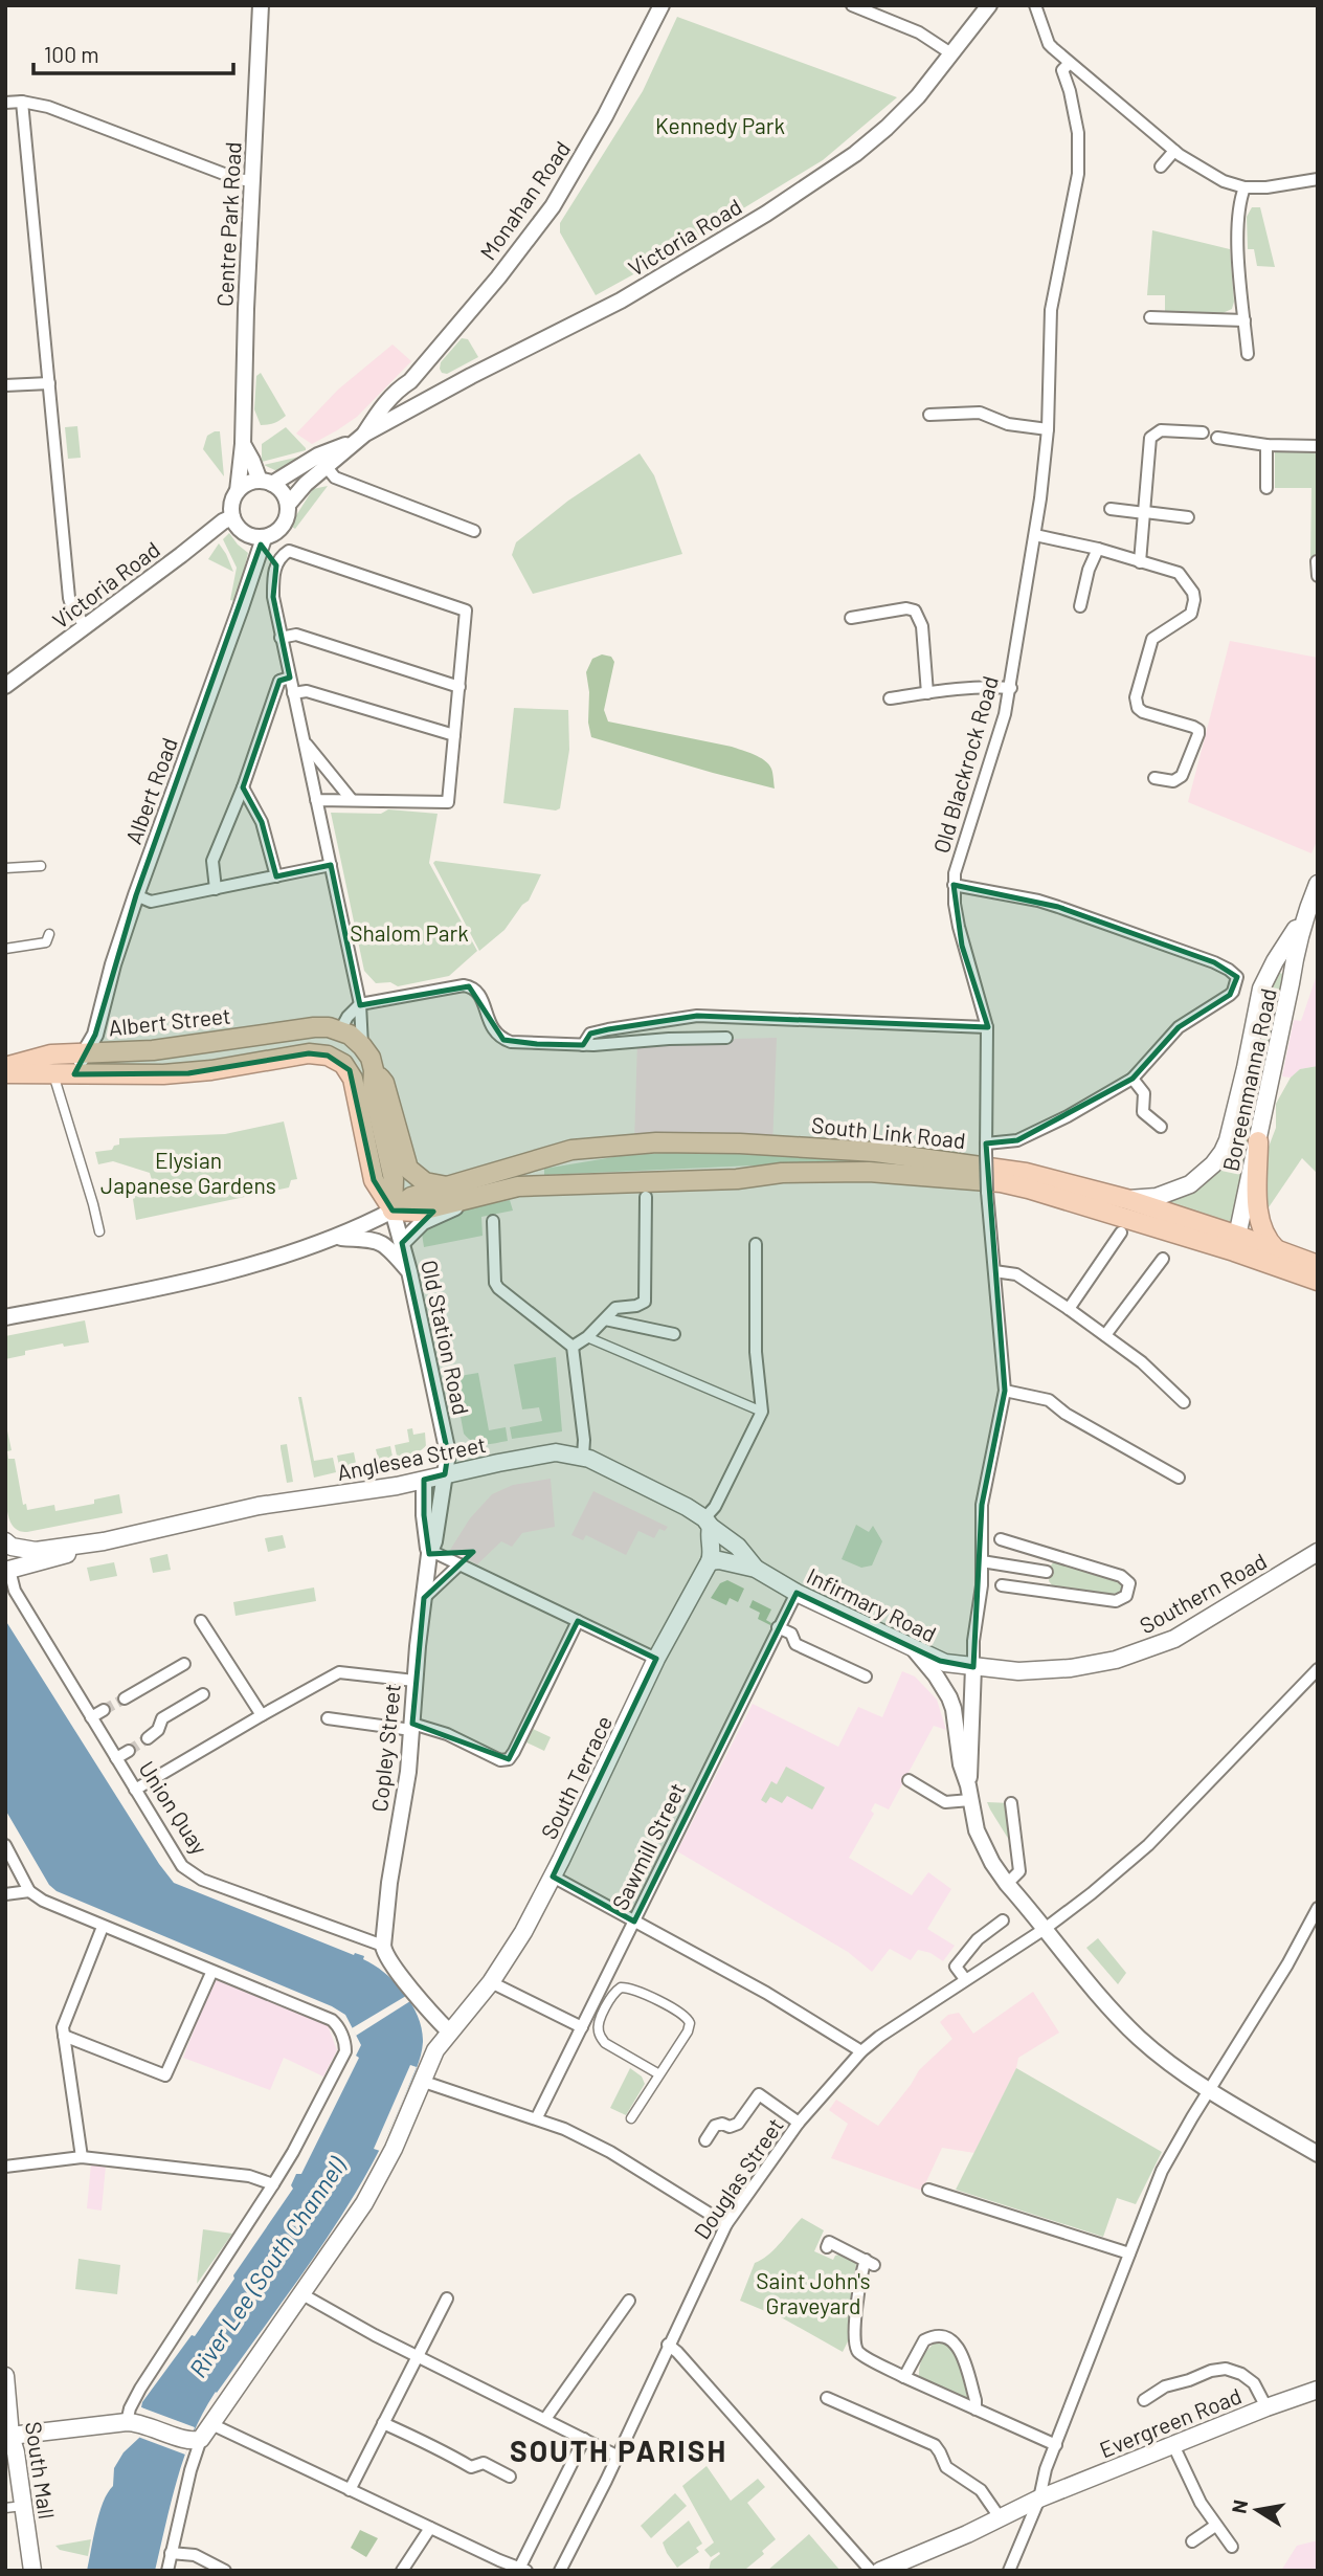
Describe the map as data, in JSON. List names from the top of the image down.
{
  "streets": {
    "highway": ["Albert Street", "South Link Road"],
    "main road": [
      "Boreenmanna Road",
      "Anglesea Street",
      "Southern Road",
      "Infirmary Road",
      "South Terrace",
      "Evergreen Road",
      "South Mall"
    ],
    "street": [
      "Monahan Road",
      "Centre Park Road",
      "Victoria Road",
      "Old Blackrock Road",
      "Albert Road",
      "Old Station Road",
      "Copley Street",
      "Union Quay",
      "Sawmill Street",
      "Douglas Street"
    ]
  },
  "crossings": [
    ["Monahan Road", "Victoria Road"],
    ["Centre Park Road", "Victoria Road"],
    ["Centre Park Road", "Albert Road"],
    ["Victoria Road", "Albert Road"],
    ["Old Blackrock Road", "Boreenmanna Road"],
    ["Old Blackrock Road", "Southern Road"],
    ["Old Blackrock Road", "Infirmary Road"],
    ["Albert Road", "Albert Street"],
    ["Boreenmanna Road", "South Link Road"],
    ["South Link Road", "Old Station Road"],
    ["Old Station Road", "Anglesea Street"],
    ["Old Station Road", "Copley Street"],
    ["Anglesea Street", "Infirmary Road"],
    ["Anglesea Street", "South Terrace"],
    ["Anglesea Street", "Union Quay"],
    ["Southern Road", "Infirmary Road"],
    ["Infirmary Road", "South Terrace"],
    ["Infirmary Road", "Sawmill Street"],
    ["Copley Street", "Union Quay"]
  ],
  "districts": ["SOUTH PARISH"],
  "water": ["River Lee (South Channel)"],
  "parks": [
    "Kennedy Park",
    "Shalom Park",
    "Elysian Japanese Gardens",
    "Saint John's Graveyard"
  ],
  "scale_bar": "100 m",
  "north": "left"
}
